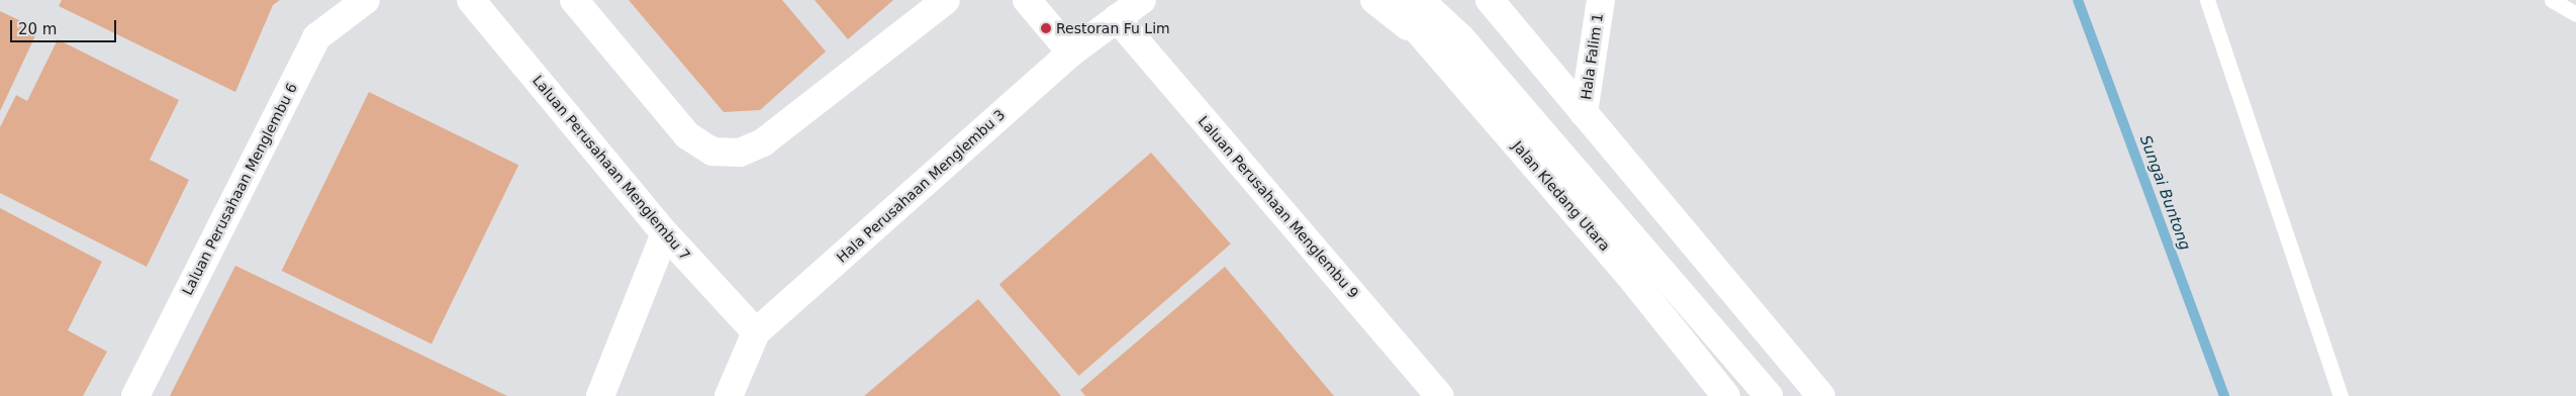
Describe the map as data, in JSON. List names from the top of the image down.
{
  "streets": {
    "street": [
      "Hala Falim 1",
      "Laluan Perusahaan Menglembu 7",
      "Hala Perusahaan Menglembu 3",
      "Laluan Perusahaan Menglembu 6",
      "Jalan Kledang Utara",
      "Laluan Perusahaan Menglembu 9"
    ]
  },
  "crossings": [
    ["Laluan Perusahaan Menglembu 7", "Hala Perusahaan Menglembu 3"],
    ["Hala Perusahaan Menglembu 3", "Laluan Perusahaan Menglembu 9"]
  ],
  "water": ["Sungai Buntong"],
  "places": ["Restoran Fu Lim"],
  "scale_bar": "20 m"
}
